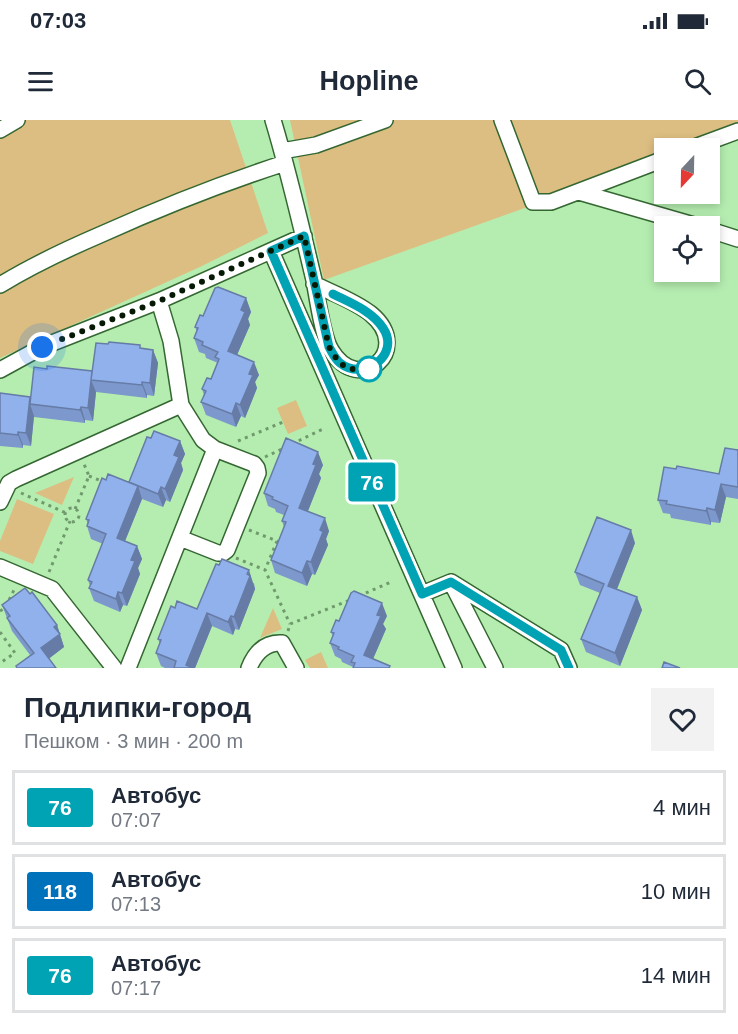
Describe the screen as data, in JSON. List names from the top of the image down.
{
  "lines": ["bus line 76"],
  "north": "bottom",
  "page": {
    "status": "07:03",
    "header": "Hopline",
    "on_map": "76",
    "heading": ["Подлипки-город", "Пешком · 3 мин · 200 m"],
    "list": [
      {
        "mark": "76",
        "name": "Автобус",
        "note": "07:07",
        "value": "4 мин"
      },
      {
        "mark": "118",
        "name": "Автобус",
        "note": "07:13",
        "value": "10 мин"
      },
      {
        "mark": "76",
        "name": "Автобус",
        "note": "07:17",
        "value": "14 мин"
      }
    ]
  }
}
